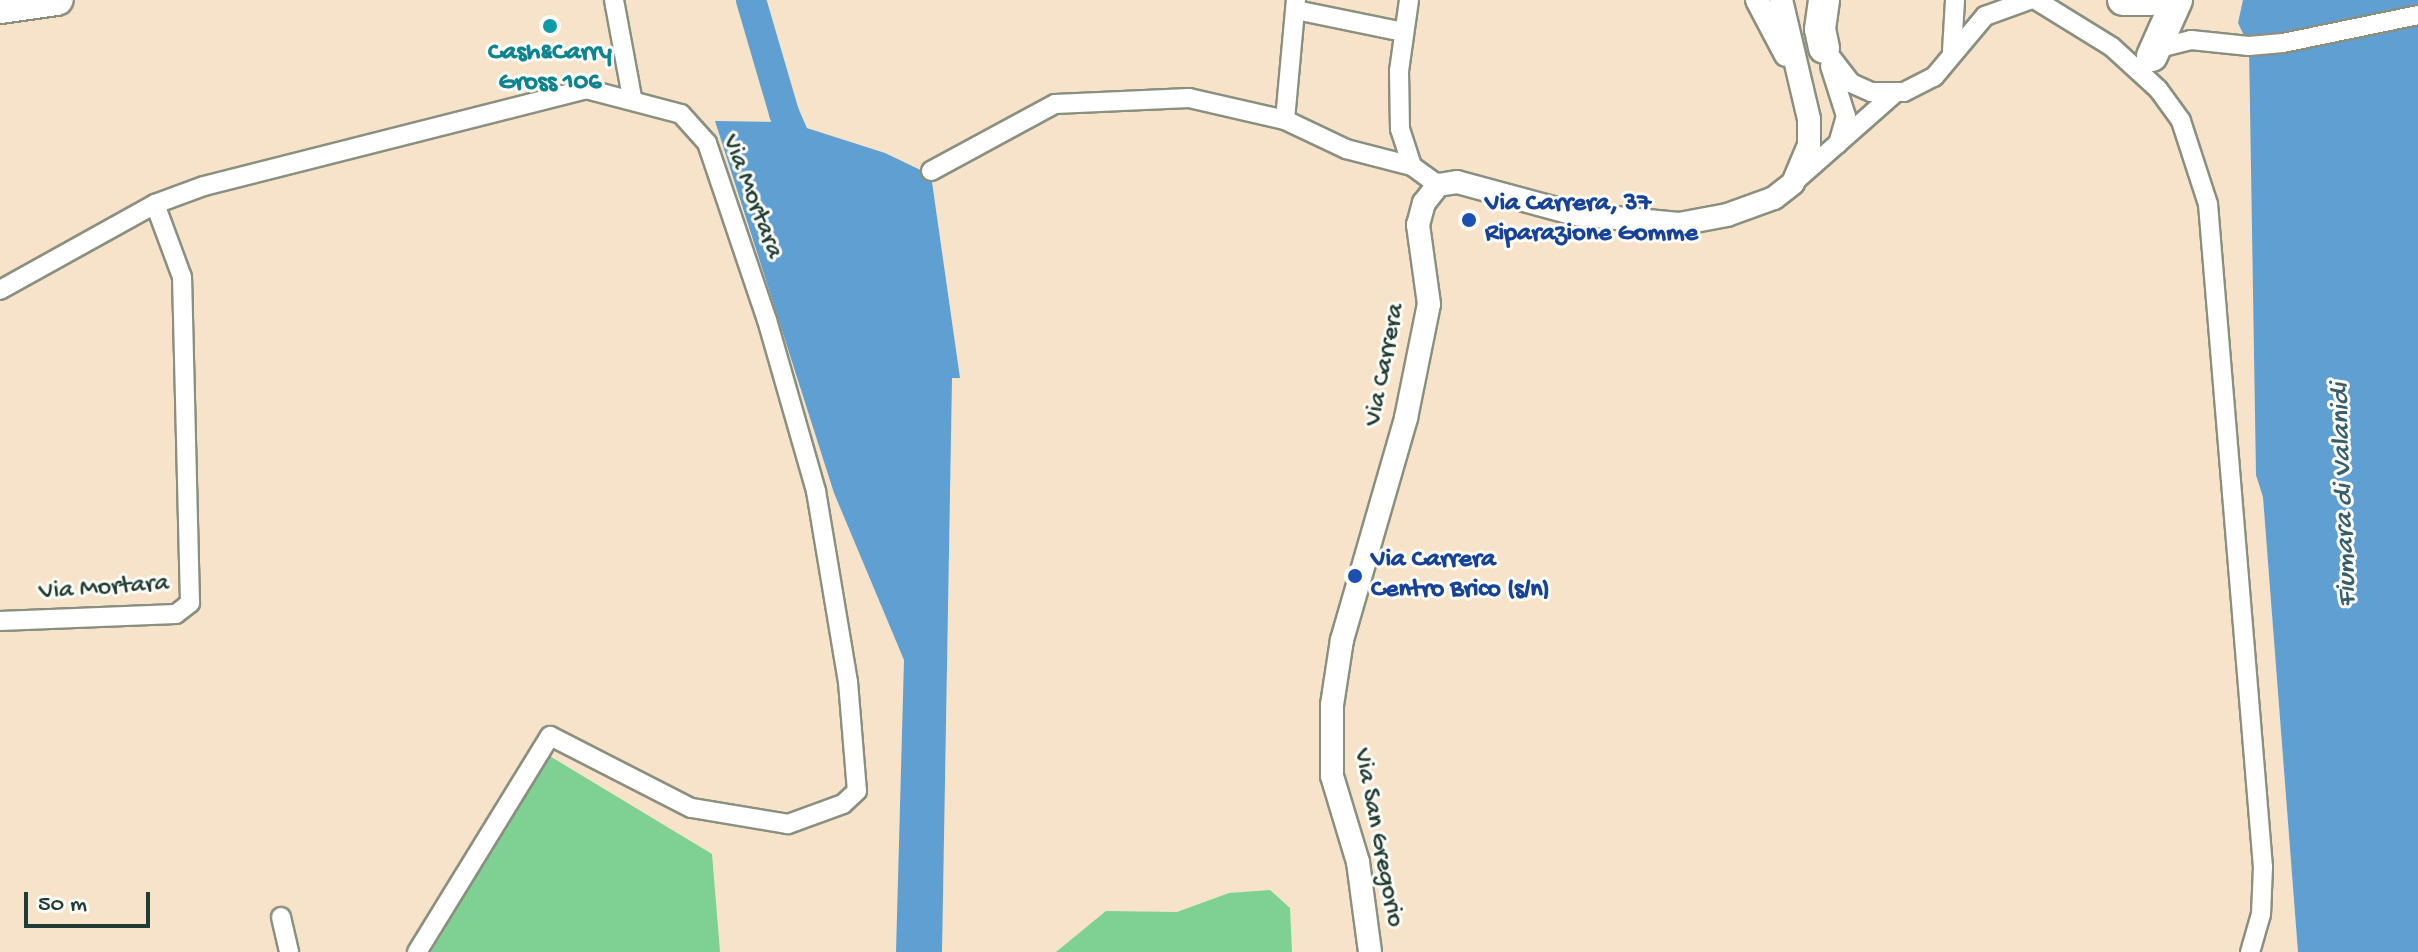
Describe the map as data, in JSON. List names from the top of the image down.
{
  "streets": {
    "street": ["Via Mortara", "Via Carrera", "Via San Gregorio"]
  },
  "crossings": [
    ["Via Carrera", "Via San Gregorio"]
  ],
  "water": ["Fiumara di Valanidi"],
  "places": ["Cash&Carry Gross 106", "Via Carrera, 37 Riparazione Gomme", "Via Carrera Centro Brico (s/n)"],
  "scale_bar": "50 m"
}
